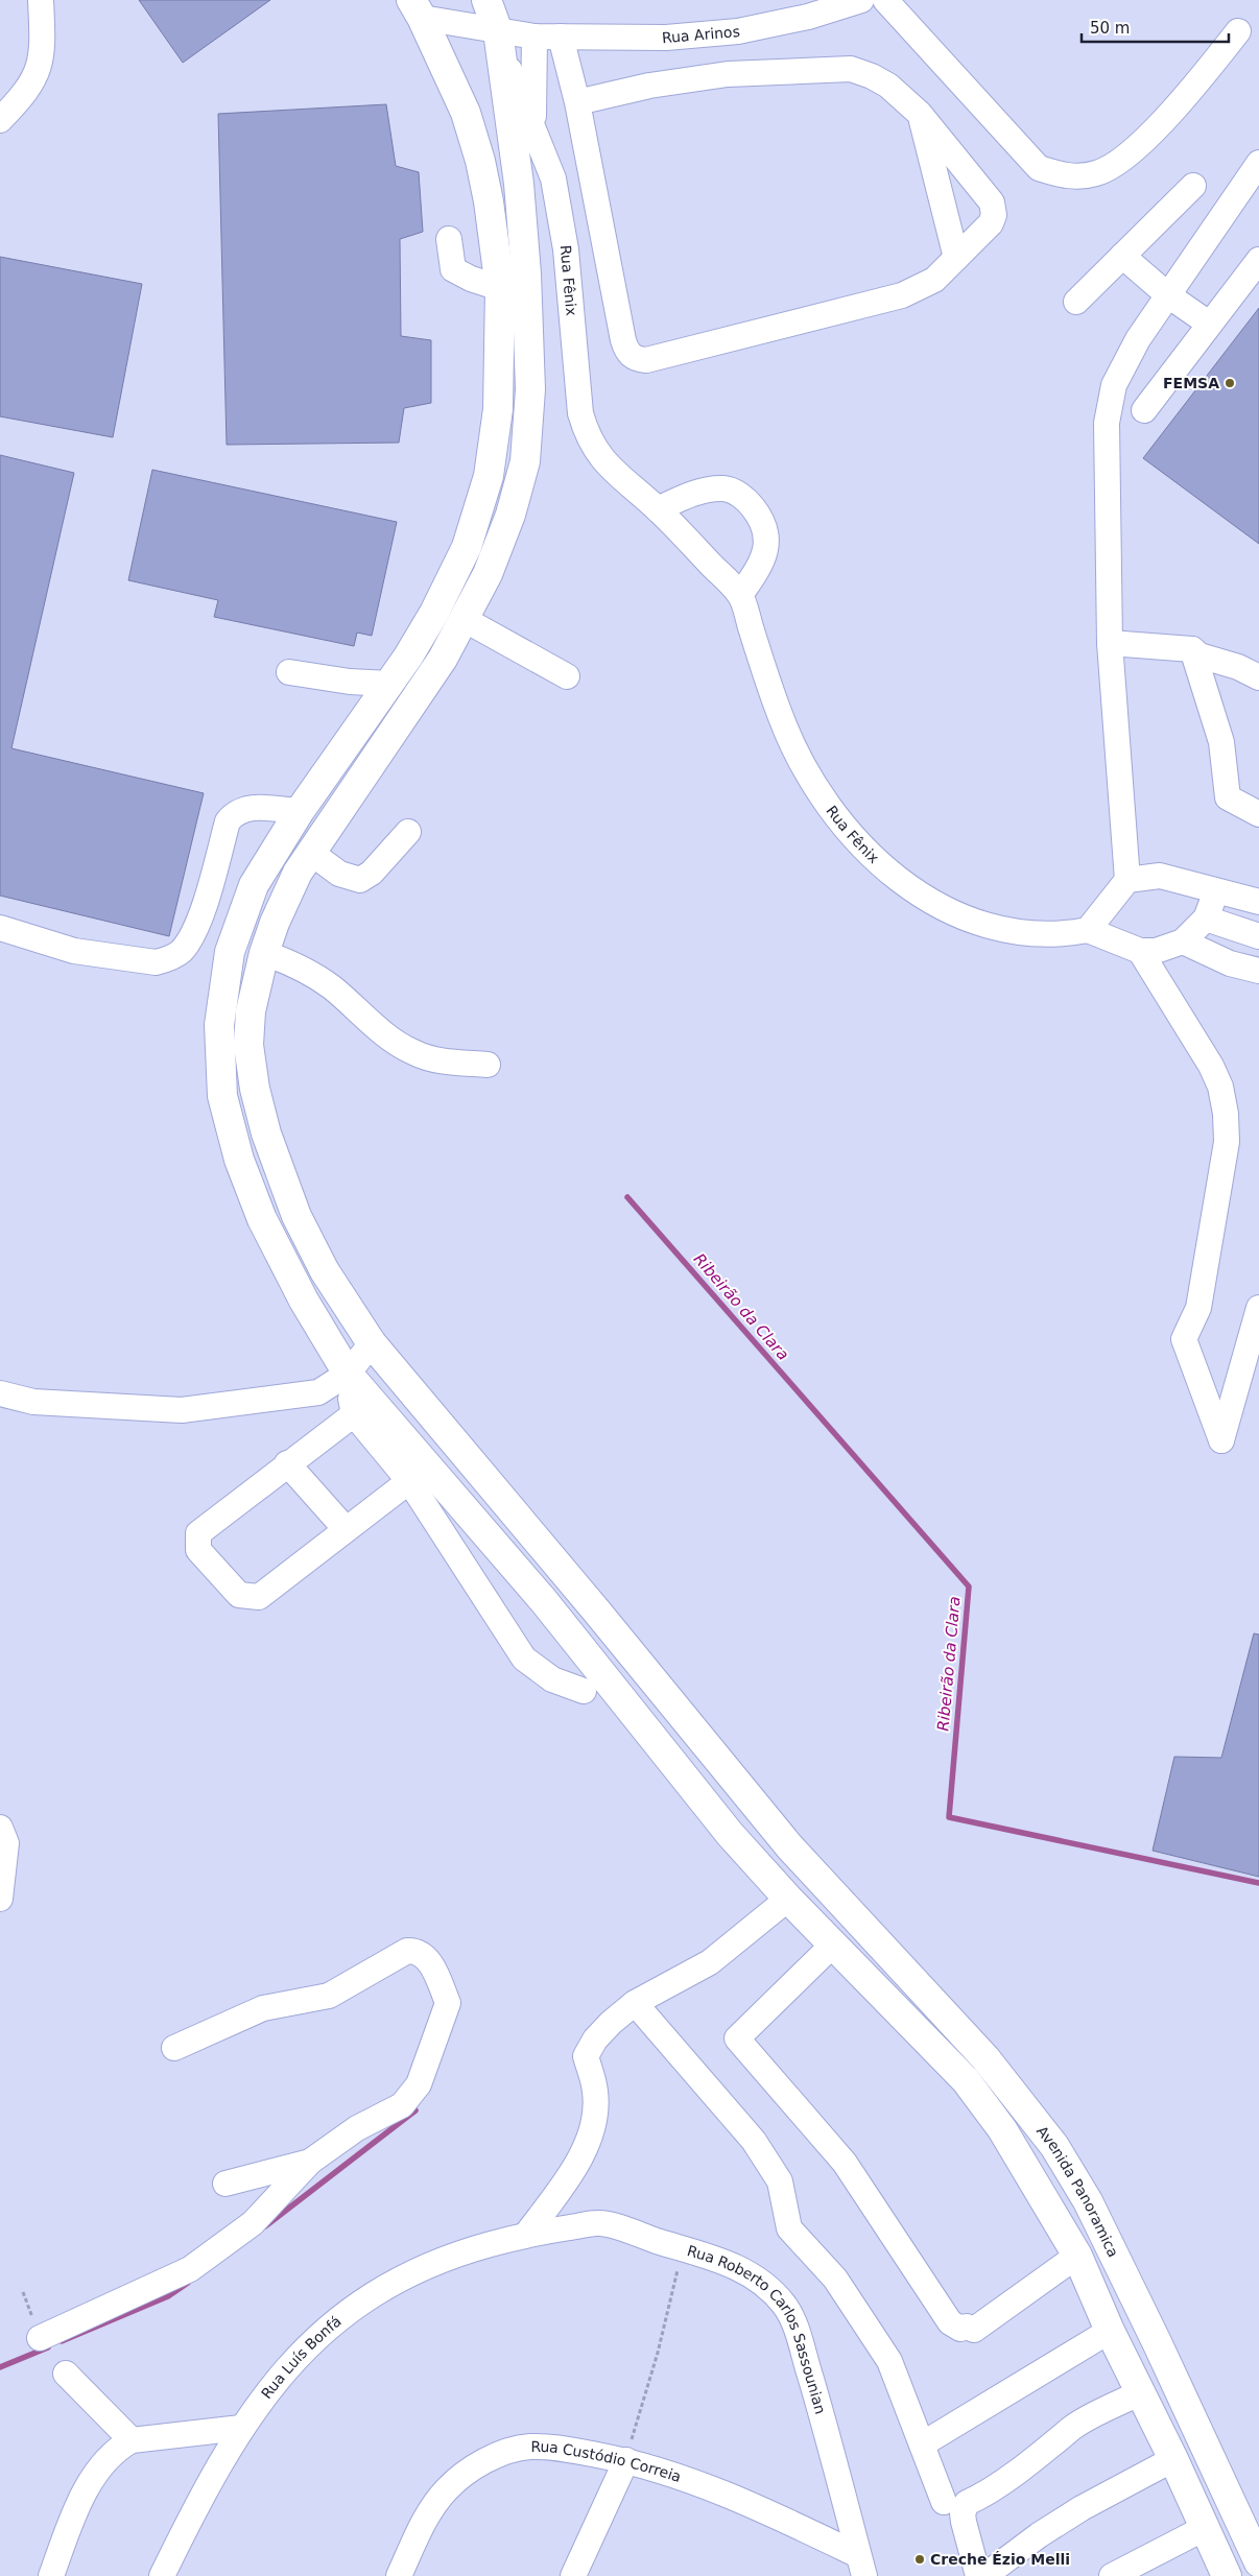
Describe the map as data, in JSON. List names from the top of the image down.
{
  "streets": {
    "main road": ["Avenida Panoramica"],
    "street": [
      "Rua Arinos",
      "Rua Fênix",
      "Rua Roberto Carlos Sassounian",
      "Rua Luís Bonfá",
      "Rua Custódio Correia"
    ]
  },
  "crossings": [
    ["Rua Arinos", "Rua Fênix"],
    ["Rua Arinos", "Avenida Panoramica"],
    ["Rua Fênix", "Avenida Panoramica"],
    ["Rua Roberto Carlos Sassounian", "Rua Luís Bonfá"],
    ["Rua Roberto Carlos Sassounian", "Rua Custódio Correia"]
  ],
  "water": ["Ribeirão da Clara"],
  "places": ["FEMSA", "Creche Ézio Melli"],
  "scale_bar": "50 m"
}
